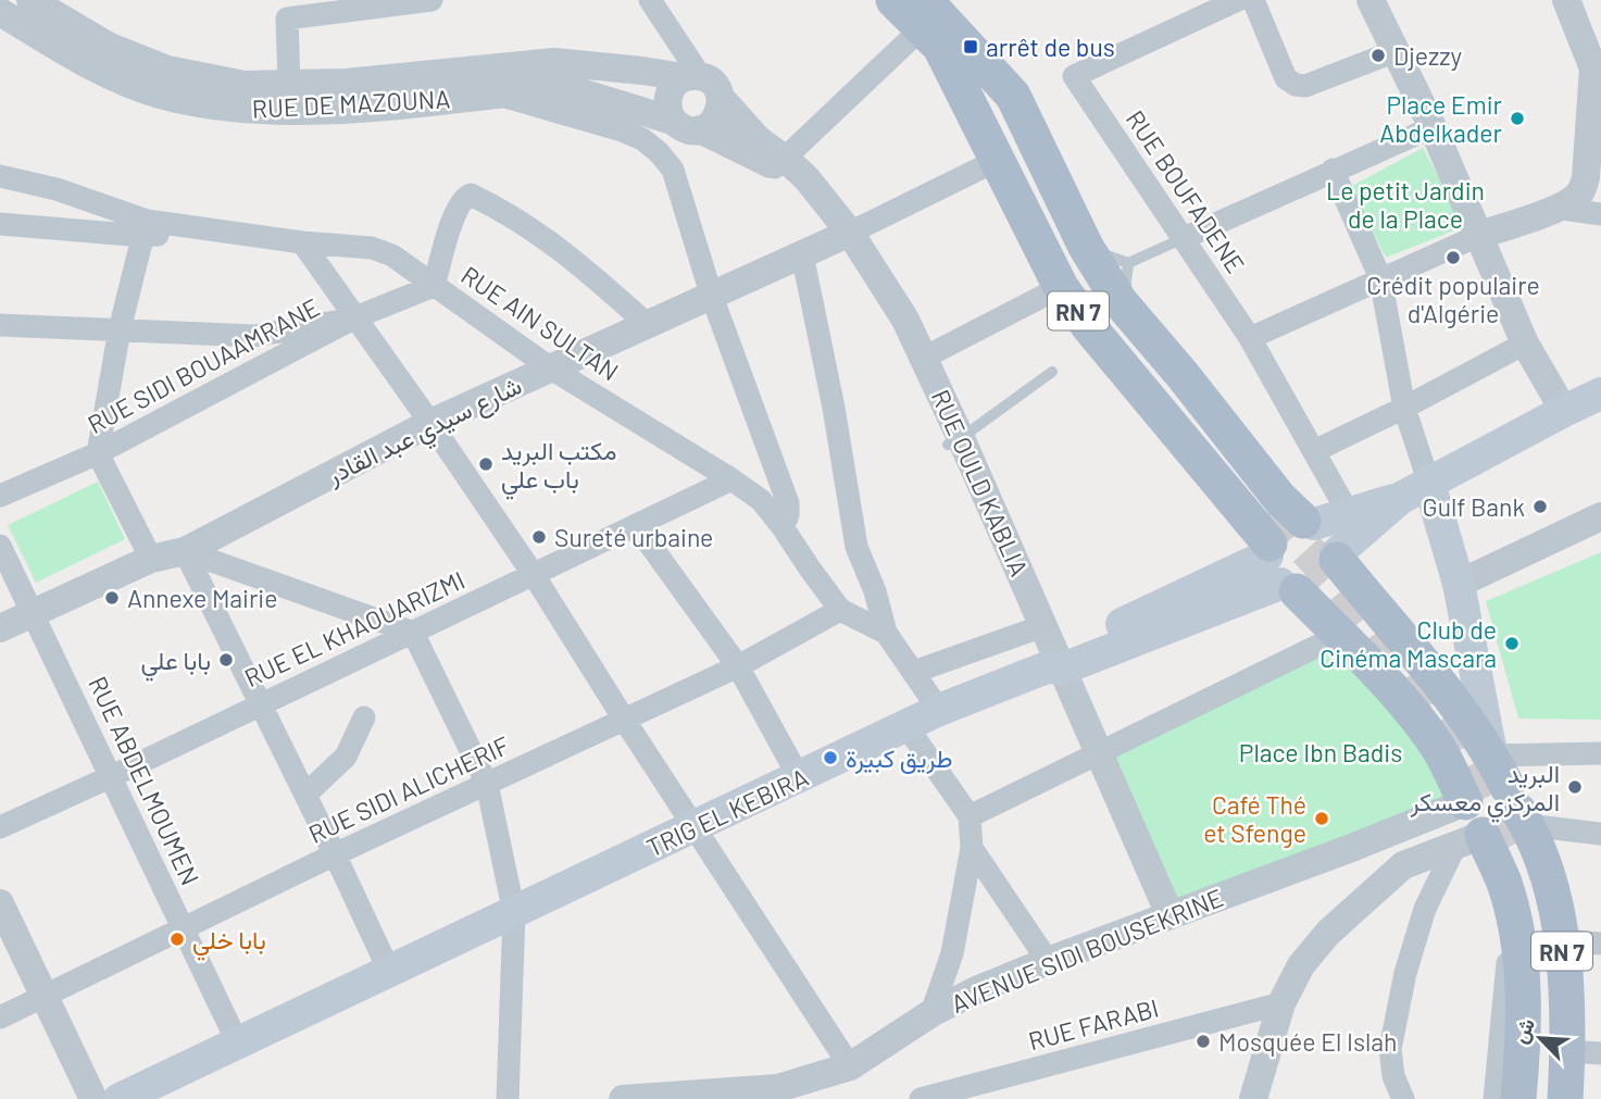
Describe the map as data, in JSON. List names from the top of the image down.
{
  "streets": {
    "main road": ["RN 7", "TRIG EL KEBIRA"],
    "street": [
      "RUE DE MAZOUNA",
      "RUE BOUFADENE",
      "RUE AIN SULTAN",
      "RUE SIDI BOUAAMRANE",
      "شارع سيدي عبد القادر",
      "RUE OULD KABLIA",
      "RUE EL KHAOUARIZMI",
      "RUE ABDELMOUMEN",
      "RUE SIDI ALICHERIF",
      "AVENUE SIDI BOUSEKRINE",
      "RUE FARABI"
    ]
  },
  "crossings": [
    ["RUE DE MAZOUNA", "RUE OULD KABLIA"],
    ["RN 7", "AVENUE SIDI BOUSEKRINE"],
    ["RUE AIN SULTAN", "RUE SIDI BOUAAMRANE"],
    ["RUE AIN SULTAN", "شارع سيدي عبد القادر"],
    ["RUE AIN SULTAN", "RUE EL KHAOUARIZMI"],
    ["RUE AIN SULTAN", "RUE SIDI ALICHERIF"],
    ["RUE AIN SULTAN", "TRIG EL KEBIRA"],
    ["شارع سيدي عبد القادر", "RUE OULD KABLIA"],
    ["شارع سيدي عبد القادر", "RUE ABDELMOUMEN"],
    ["RUE OULD KABLIA", "TRIG EL KEBIRA"],
    ["RUE OULD KABLIA", "AVENUE SIDI BOUSEKRINE"],
    ["RUE EL KHAOUARIZMI", "RUE ABDELMOUMEN"],
    ["RUE ABDELMOUMEN", "RUE SIDI ALICHERIF"],
    ["RUE ABDELMOUMEN", "TRIG EL KEBIRA"]
  ],
  "parks": ["Le petit Jardin de la Place", "Place Ibn Badis"],
  "places": {
    "transit": ["arrêt de bus"],
    "other": [
      "Djezzy",
      "Place Emir Abdelkader",
      "Crédit populaire d'Algérie",
      "مكتب البريد باب علي",
      "Gulf Bank",
      "Sureté urbaine",
      "Annexe Mairie",
      "Club de Cinéma Mascara",
      "بابا علي",
      "طريق كبيرة",
      "البريد المركزي معسكر",
      "Café Thé et Sfenge",
      "بابا خلي",
      "Mosquée El Islah"
    ]
  },
  "north": "top left"
}
